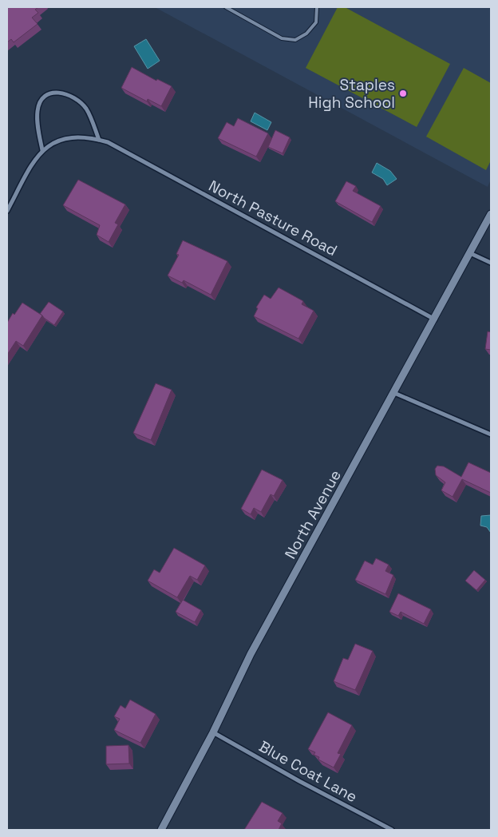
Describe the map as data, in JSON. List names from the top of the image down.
{
  "streets": {
    "street": ["North Pasture Road", "North Avenue", "Blue Coat Lane"]
  },
  "crossings": [
    ["North Pasture Road", "North Avenue"],
    ["North Avenue", "Blue Coat Lane"]
  ],
  "places": ["Staples High School"]
}
